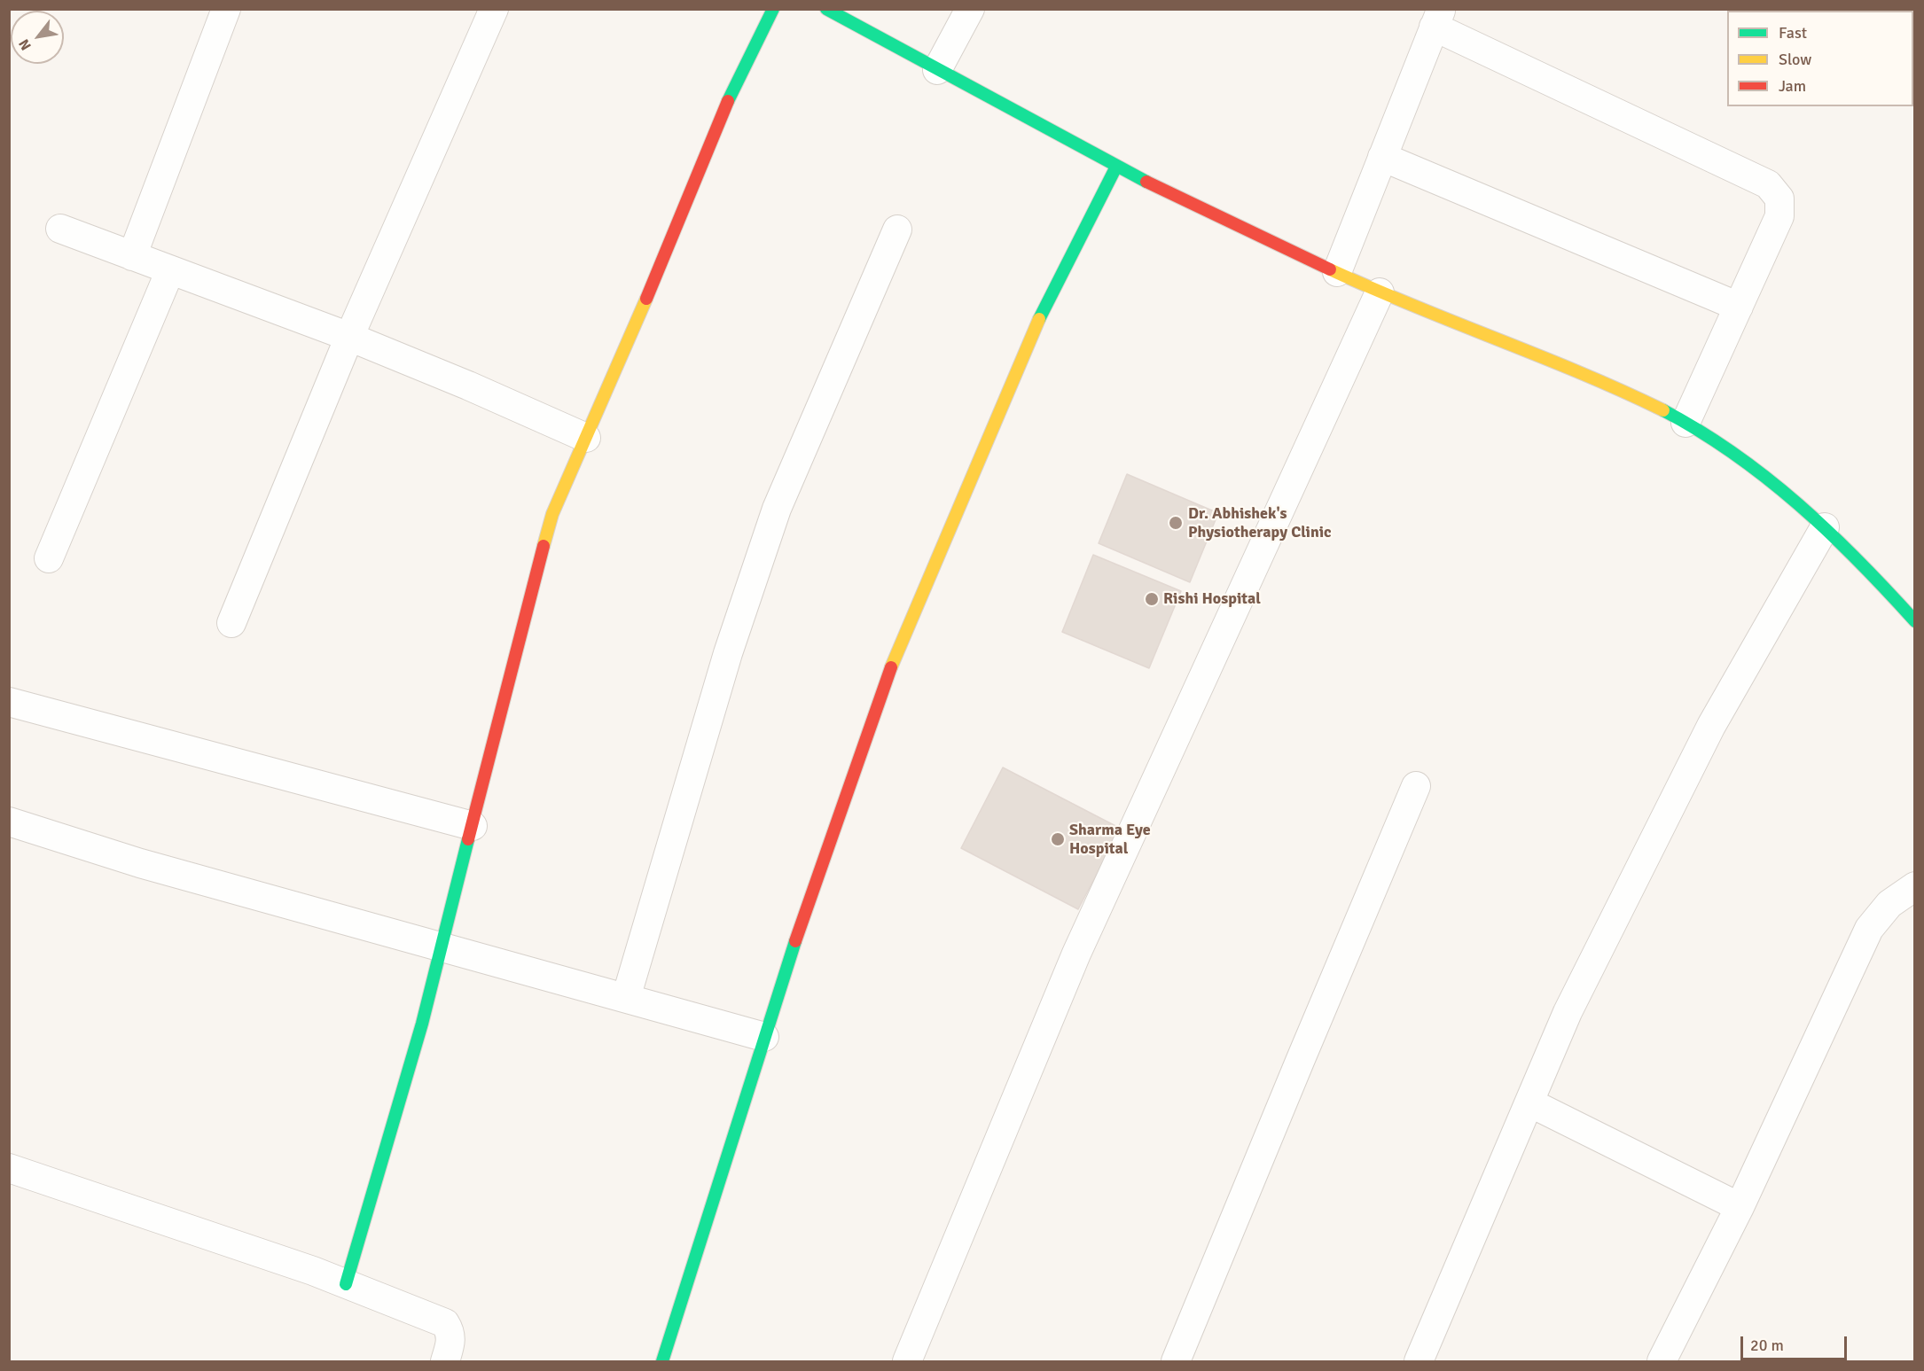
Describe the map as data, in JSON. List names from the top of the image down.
{
  "places": ["Dr. Abhishek's Physiotherapy Clinic", "Rishi Hospital", "Sharma Eye Hospital"],
  "legend": ["Fast", "Slow", "Jam"],
  "scale_bar": "20 m",
  "north": "bottom left"
}
